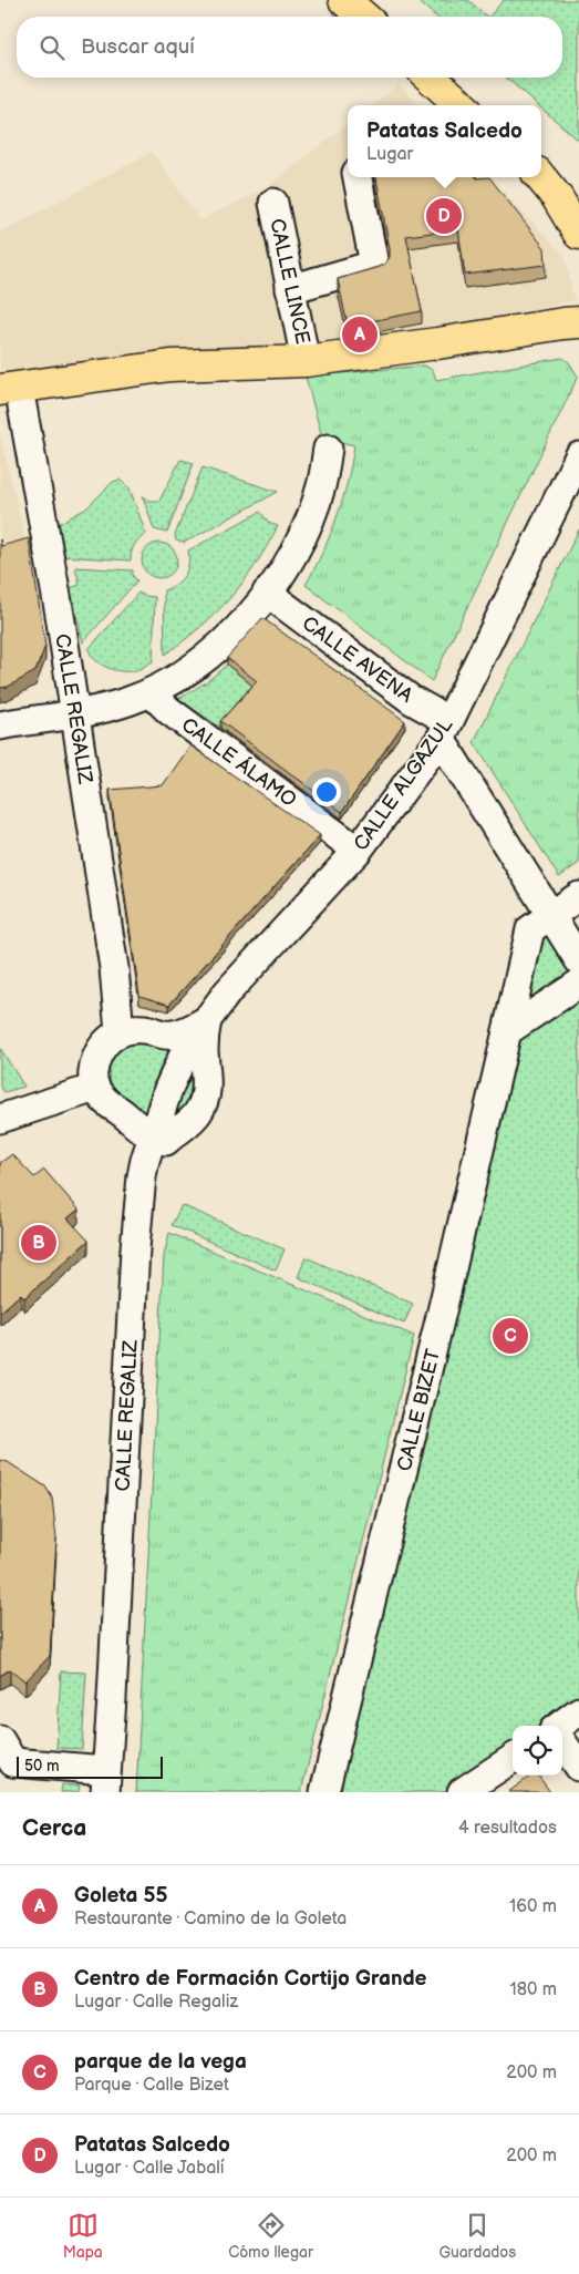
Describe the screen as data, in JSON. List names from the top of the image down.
{
  "streets": {
    "street": [
      "CALLE LINCE",
      "CALLE AVENA",
      "CALLE REGALIZ",
      "CALLE ÁLAMO",
      "CALLE ALGAZUL",
      "CALLE BIZET"
    ]
  },
  "crossings": [
    ["CALLE AVENA", "CALLE ALGAZUL"],
    ["CALLE REGALIZ", "CALLE ALGAZUL"],
    ["CALLE ÁLAMO", "CALLE ALGAZUL"]
  ],
  "scale_bar": "50 m",
  "page": {
    "search": "Buscar aquí",
    "popup": ["Patatas Salcedo", "Lugar"],
    "pins": [
      "D",
      "A",
      "B",
      "C"
    ],
    "scale": "50 m",
    "heading": ["Cerca", "4 resultados"],
    "list": [
      {
        "mark": "A",
        "name": "Goleta 55",
        "note": "Restaurante · Camino de la Goleta",
        "value": "160 m"
      },
      {
        "mark": "B",
        "name": "Centro de Formación Cortijo Grande",
        "note": "Lugar · Calle Regaliz",
        "value": "180 m"
      },
      {
        "mark": "C",
        "name": "parque de la vega",
        "note": "Parque · Calle Bizet",
        "value": "200 m"
      },
      {
        "mark": "D",
        "name": "Patatas Salcedo",
        "note": "Lugar · Calle Jabalí",
        "value": "200 m"
      }
    ],
    "nav": ["Mapa", "Cómo llegar", "Guardados"]
  }
}
